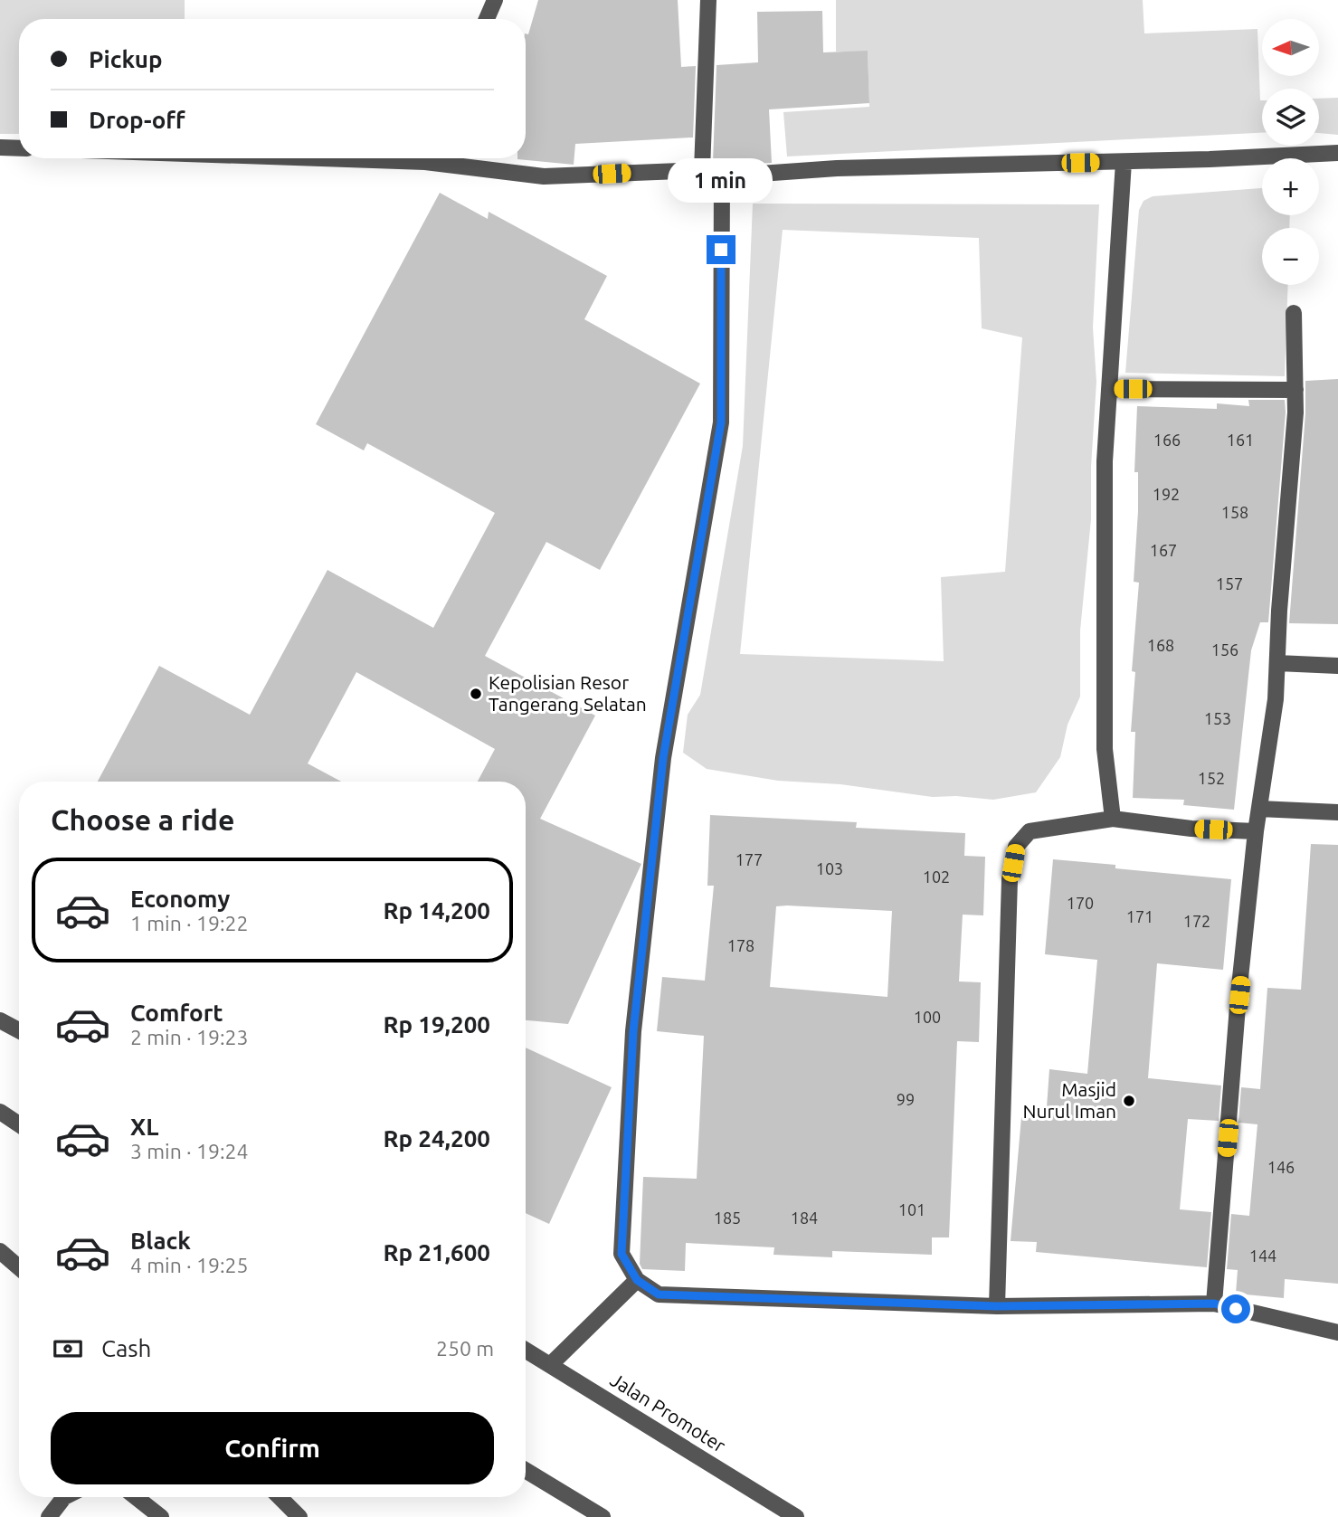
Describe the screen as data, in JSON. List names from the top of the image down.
{
  "streets": {
    "street": ["Jalan Promoter"]
  },
  "places": ["Kepolisian Resor Tangerang Selatan", "Masjid Nurul Iman"],
  "house_numbers": [
    "166",
    "161",
    "192",
    "158",
    "167",
    "157",
    "168",
    "156",
    "153",
    "152",
    "177",
    "103",
    "102",
    "170",
    "171",
    "172",
    "178",
    "100",
    "99",
    "146",
    "101",
    "185",
    "184",
    "144"
  ],
  "north": "left",
  "page": {
    "map_buttons": ["+", "−"],
    "banner": ["Pickup", "Drop-off"],
    "bubble": "1 min",
    "heading": "Choose a ride",
    "list": [
      {
        "name": "Economy",
        "note": "1 min · 19:22",
        "value": "Rp 14,200"
      },
      {
        "name": "Comfort",
        "note": "2 min · 19:23",
        "value": "Rp 19,200"
      },
      {
        "name": "XL",
        "note": "3 min · 19:24",
        "value": "Rp 24,200"
      },
      {
        "name": "Black",
        "note": "4 min · 19:25",
        "value": "Rp 21,600"
      }
    ],
    "pay": ["Cash", "250 m"],
    "buttons": "Confirm"
  }
}
